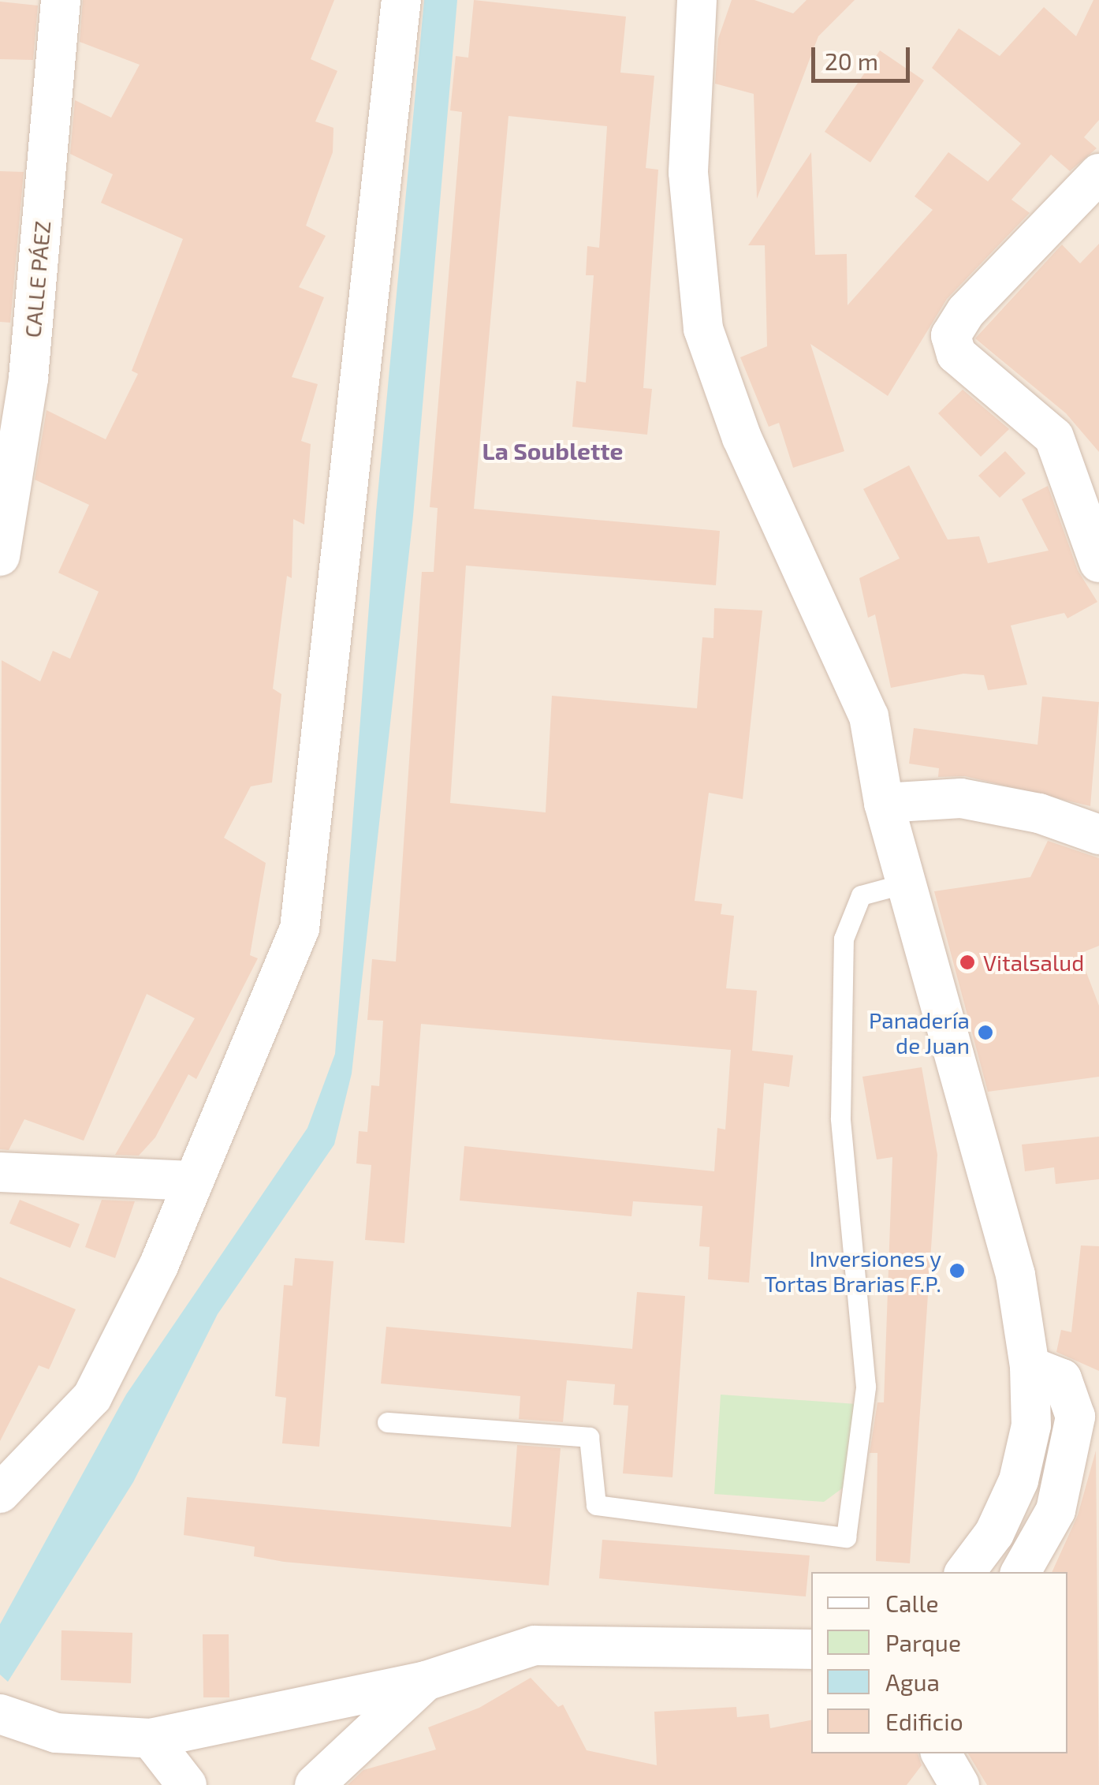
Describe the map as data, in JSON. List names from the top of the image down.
{
  "streets": {
    "street": ["CALLE PÁEZ"]
  },
  "districts": ["La Soublette"],
  "places": ["Vitalsalud", "Panadería de Juan", "Inversiones y Tortas Brarias F.P."],
  "legend": [
    "Calle",
    "Parque",
    "Agua",
    "Edificio"
  ],
  "scale_bar": "20 m"
}
